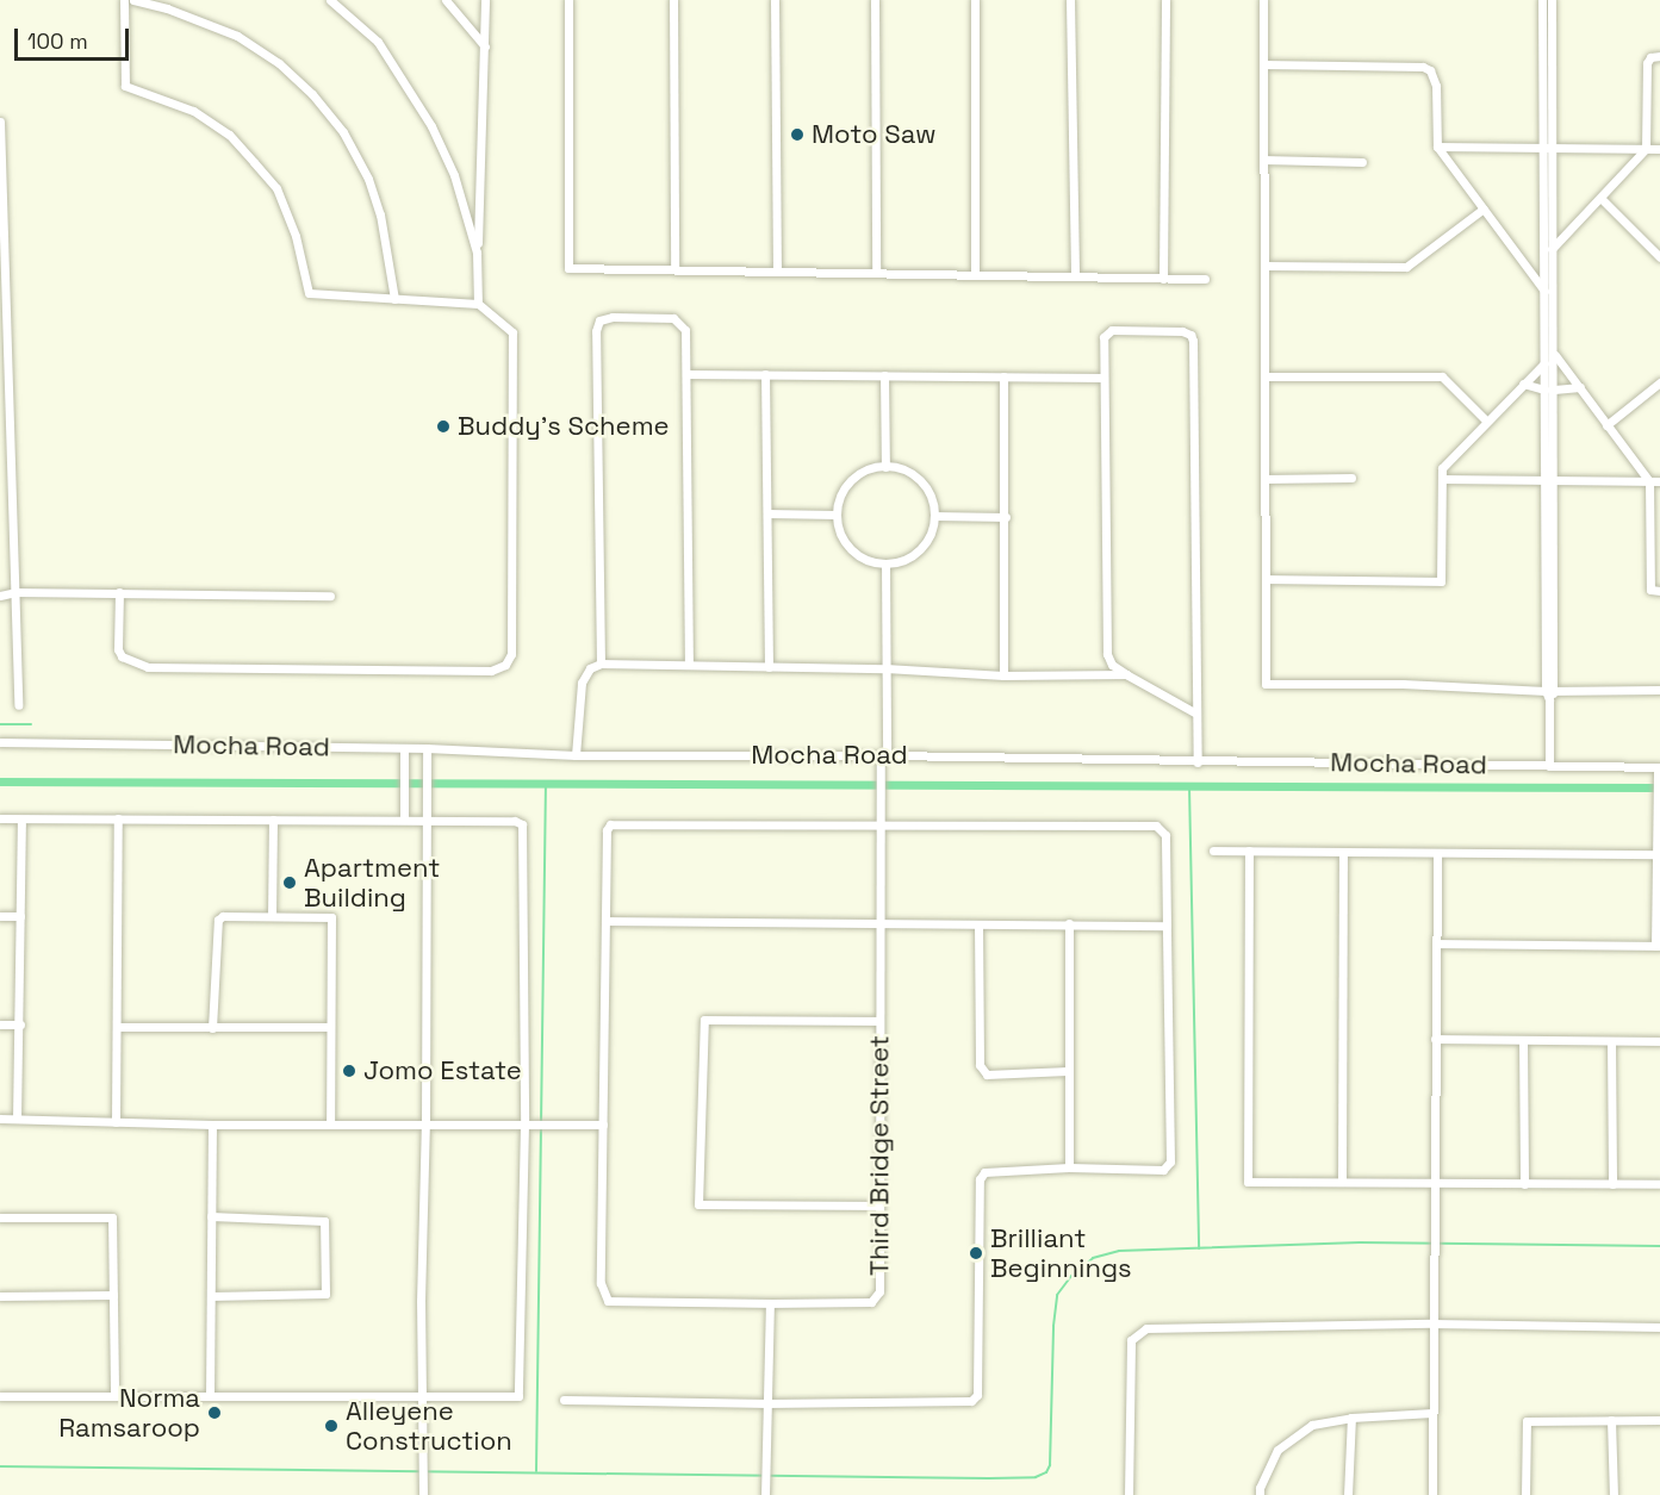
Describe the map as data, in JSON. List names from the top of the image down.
{
  "streets": {
    "street": ["Mocha Road", "Third Bridge Street"]
  },
  "crossings": [
    ["Mocha Road", "Third Bridge Street"]
  ],
  "places": [
    "Moto Saw",
    "Buddy’s Scheme",
    "Apartment Building",
    "Jomo Estate",
    "Brilliant Beginnings",
    "Norma Ramsaroop",
    "Alleyene Construction"
  ],
  "scale_bar": "100 m"
}
